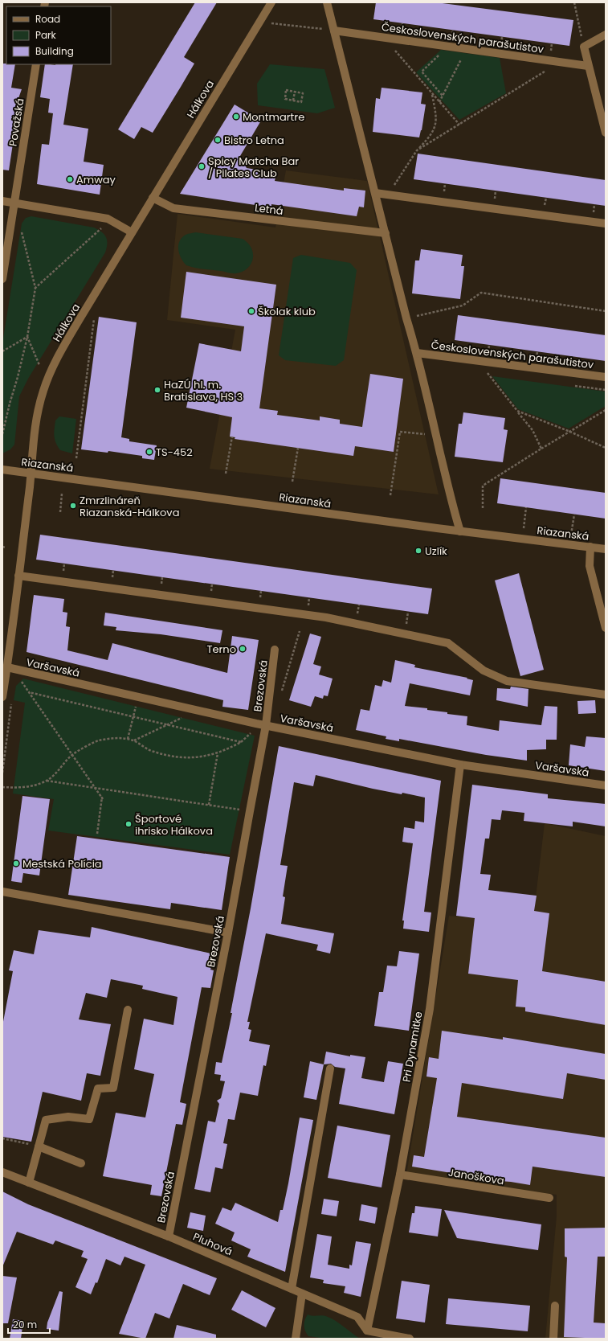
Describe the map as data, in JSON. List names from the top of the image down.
{
  "streets": {
    "street": [
      "Československých parašutistov",
      "Hálkova",
      "Považská",
      "Letná",
      "Riazanská",
      "Varšavská",
      "Brezovská",
      "Pri Dynamitke",
      "Janoškova",
      "Pluhová"
    ]
  },
  "crossings": [
    ["Československých parašutistov", "Letná"],
    ["Československých parašutistov", "Riazanská"],
    ["Hálkova", "Letná"],
    ["Hálkova", "Riazanská"],
    ["Hálkova", "Varšavská"],
    ["Varšavská", "Brezovská"],
    ["Varšavská", "Pri Dynamitke"],
    ["Brezovská", "Pluhová"],
    ["Pri Dynamitke", "Janoškova"],
    ["Pri Dynamitke", "Pluhová"]
  ],
  "places": [
    "Montmartre",
    "Bistro Letna",
    "Spicy Matcha Bar / Pilates Club",
    "Amway",
    "Školak klub",
    "HaZÚ hl. m. Bratislava, HS 3",
    "TS-452",
    "Zmrzlináreň Riazanská-Hálkova",
    "Uzlík",
    "Terno",
    "Športové ihrisko Hálkova",
    "Mestská Polícia"
  ],
  "legend": ["Road", "Park", "Building"],
  "scale_bar": "20 m"
}
